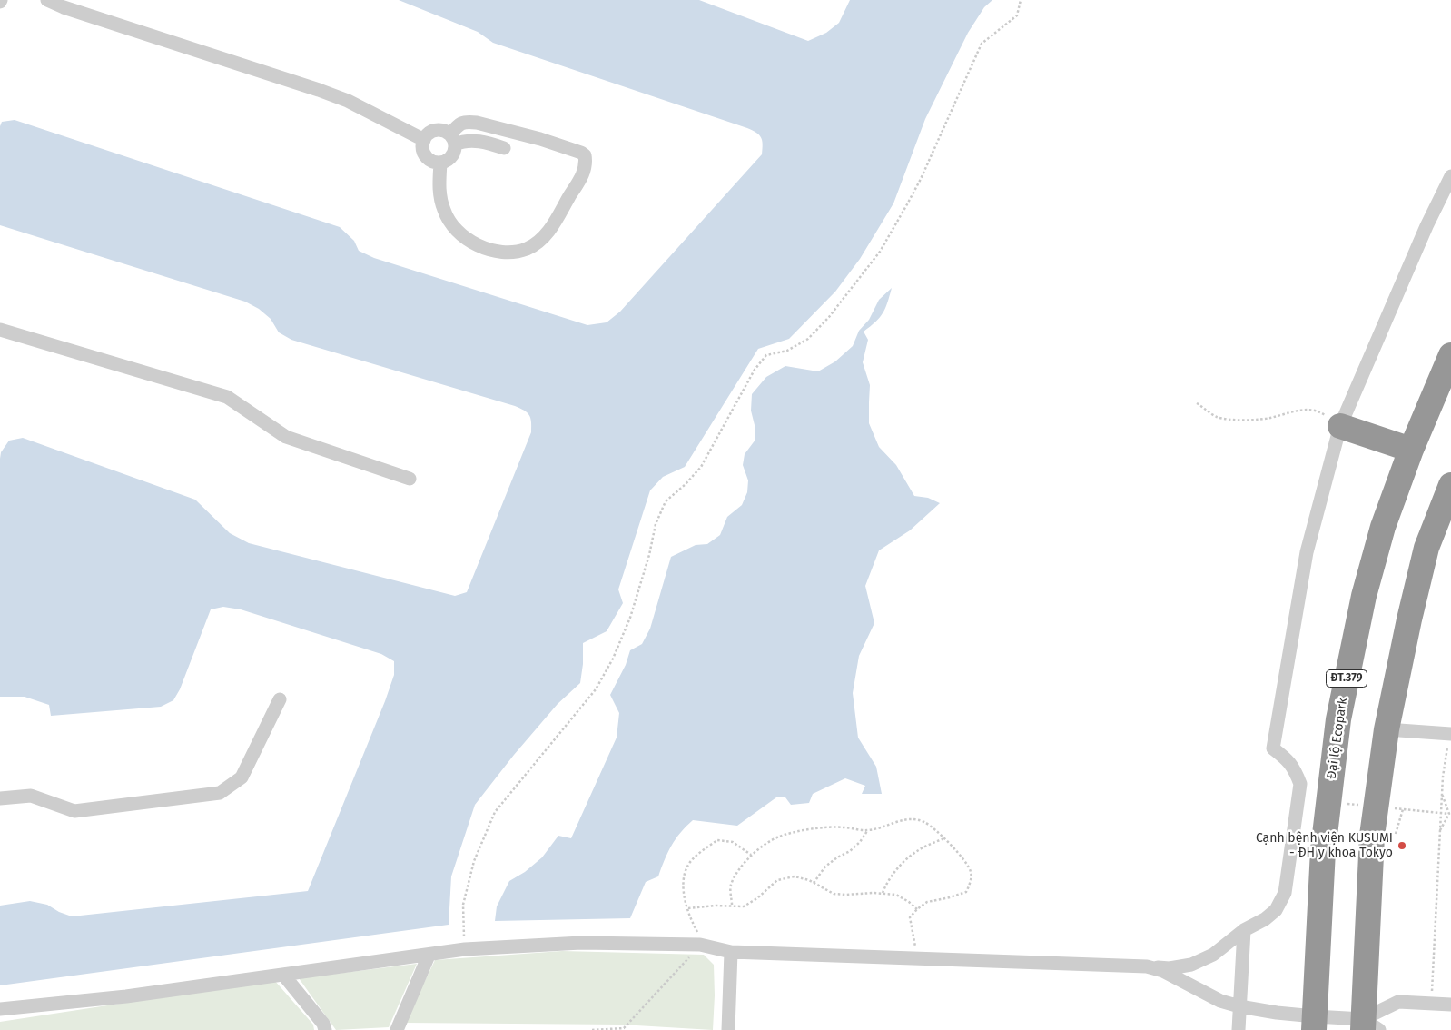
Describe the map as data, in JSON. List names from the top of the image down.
{
  "streets": {
    "highway": ["ĐT.379", "Đại lộ Ecopark"]
  },
  "places": ["Cạnh bệnh viện KUSUMI - ĐH y khoa Tokyo"]
}
